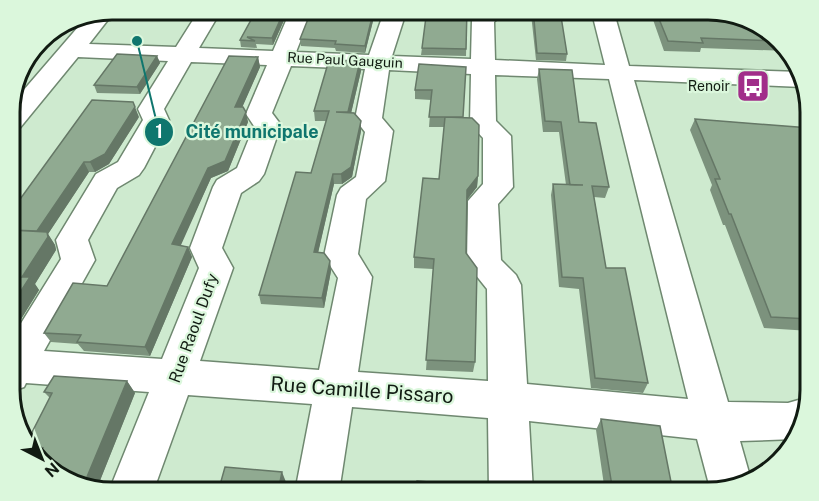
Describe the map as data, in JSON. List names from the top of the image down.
{
  "streets": {
    "street": ["Rue Paul Gauguin", "Rue Raoul Dufy", "Rue Camille Pissaro"]
  },
  "crossings": [
    ["Rue Paul Gauguin", "Rue Raoul Dufy"],
    ["Rue Raoul Dufy", "Rue Camille Pissaro"]
  ],
  "places": {
    "other": ["Cité municipale"],
    "bus stop": ["Renoir"]
  },
  "north": "bottom right"
}
